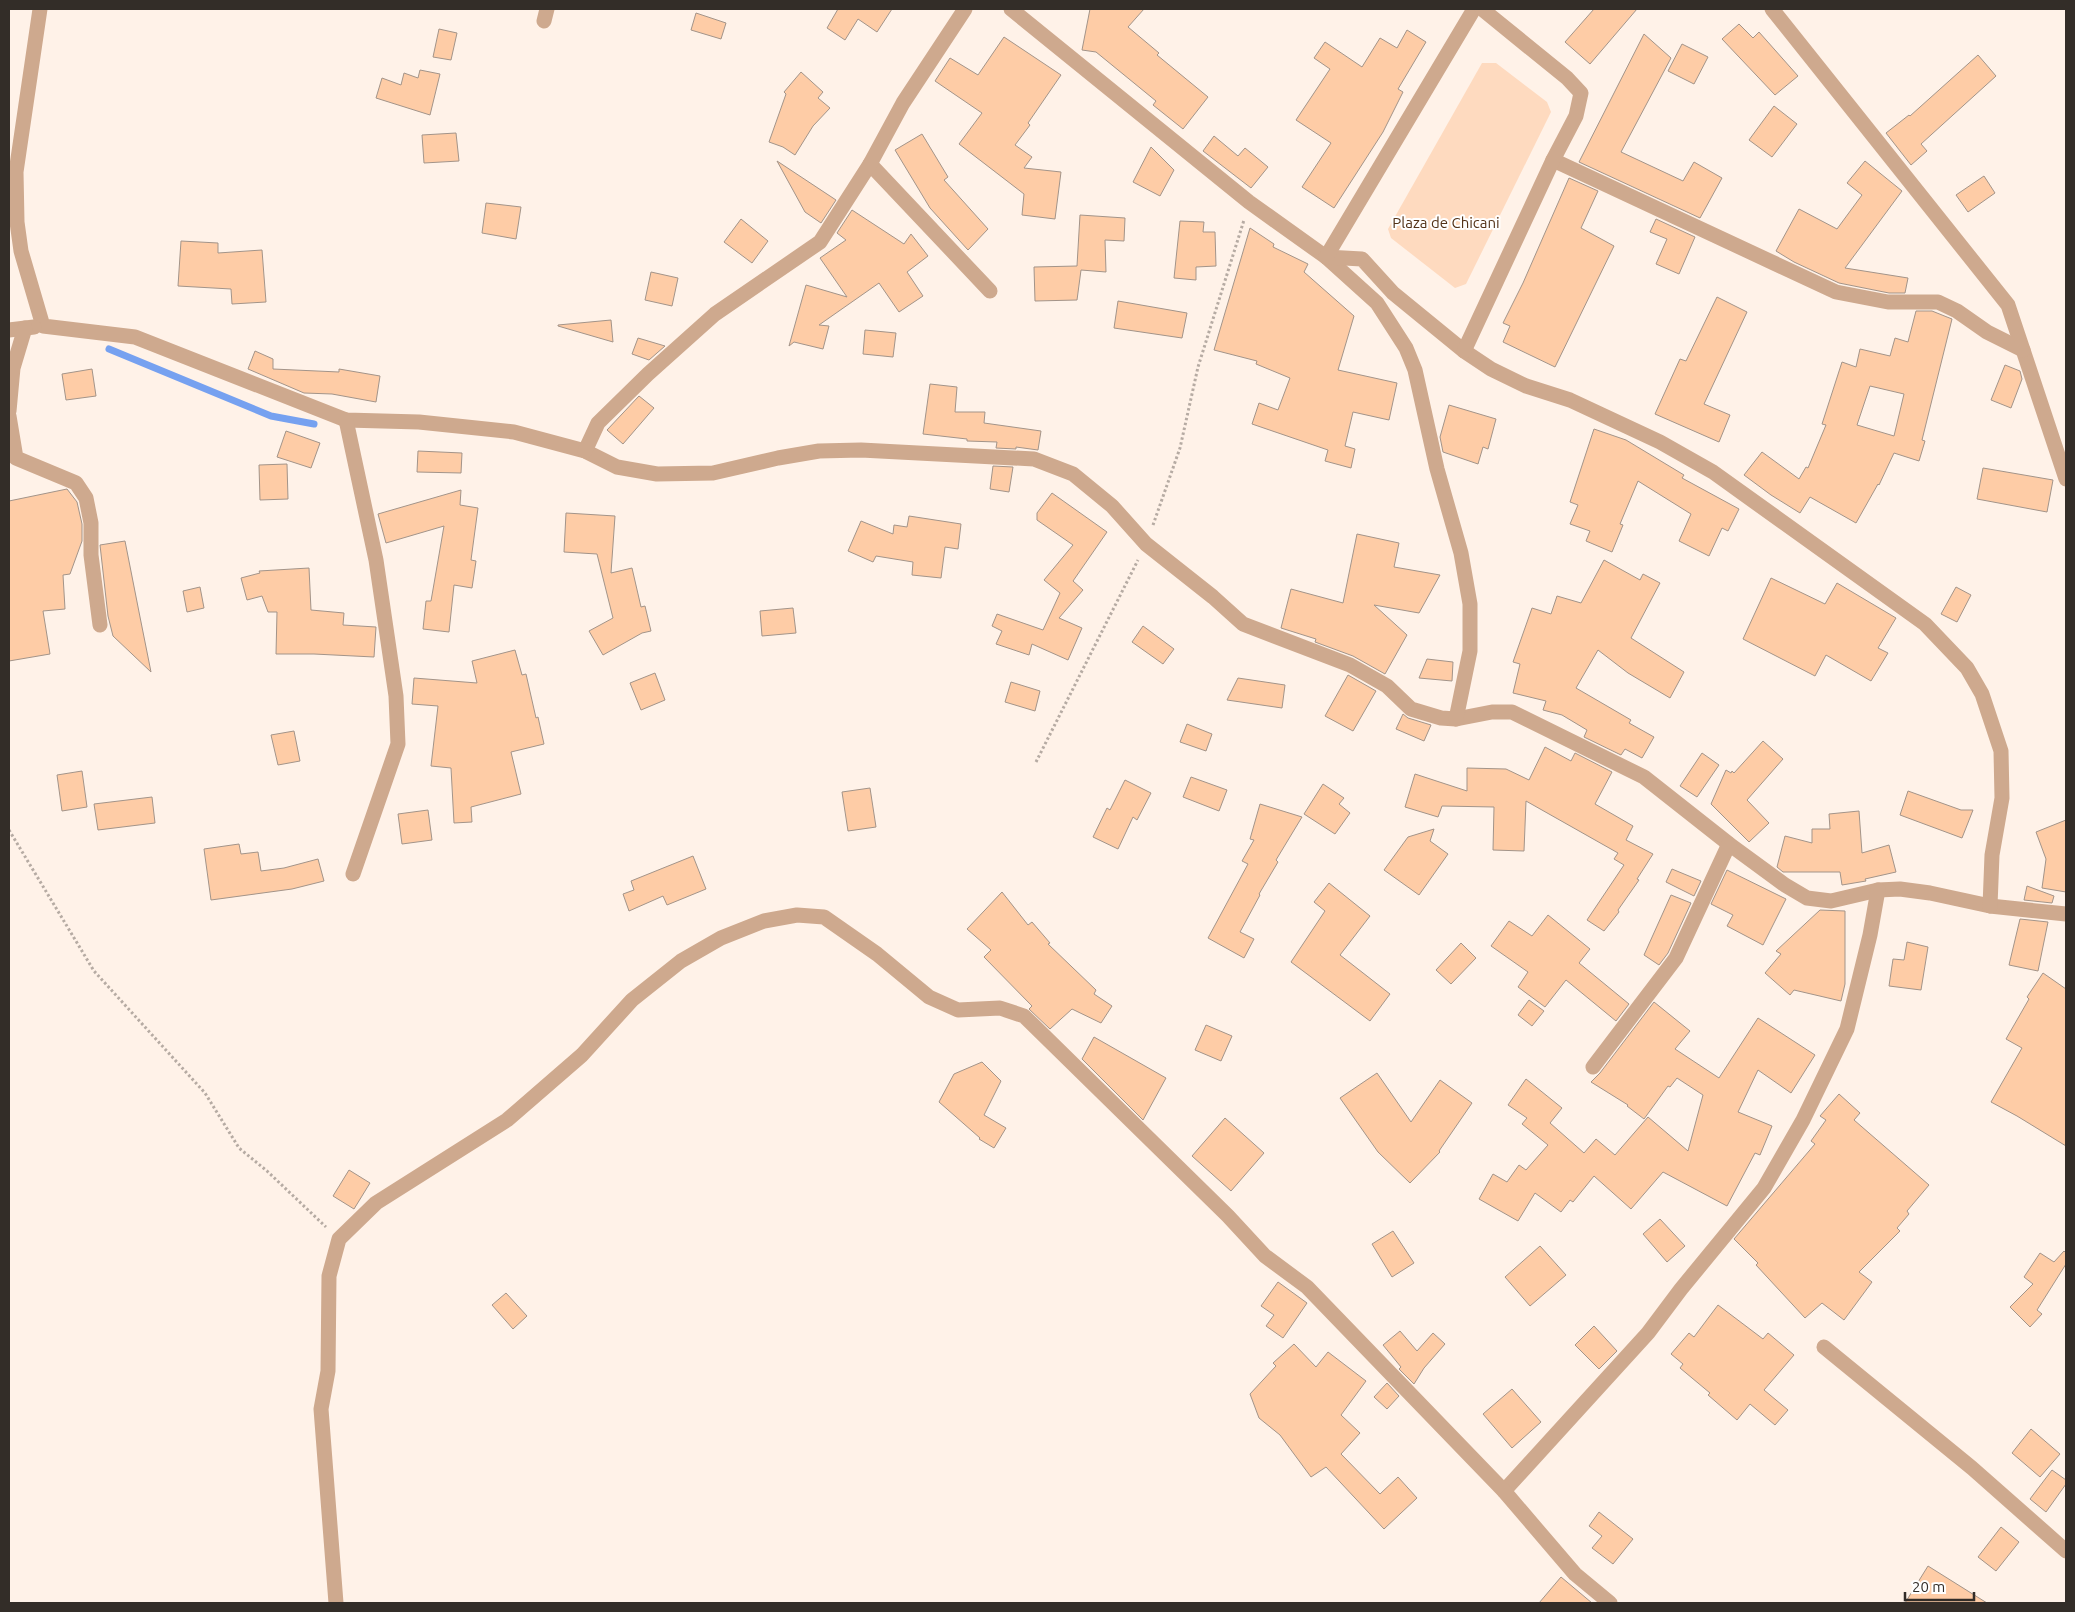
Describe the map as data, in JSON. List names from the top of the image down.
{
  "parks": ["Plaza de Chicani"],
  "scale_bar": "20 m"
}
